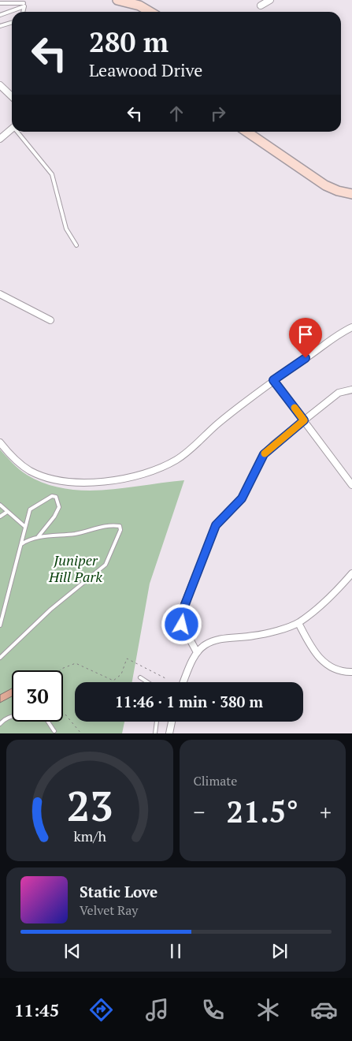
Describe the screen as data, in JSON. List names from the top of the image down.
{
  "parks": ["Juniper Hill Park"],
  "page": {
    "turn": ["280 m", "Leawood Drive"],
    "limit": "30",
    "trip": "11:46 · 1 min · 380 m",
    "tile": "Climate",
    "heat": ["−", "21.5°", "+"],
    "song": ["Static Love", "Velvet Ray"],
    "tabs": "11:45",
    "gauge": ["23", "km/h"]
  }
}
